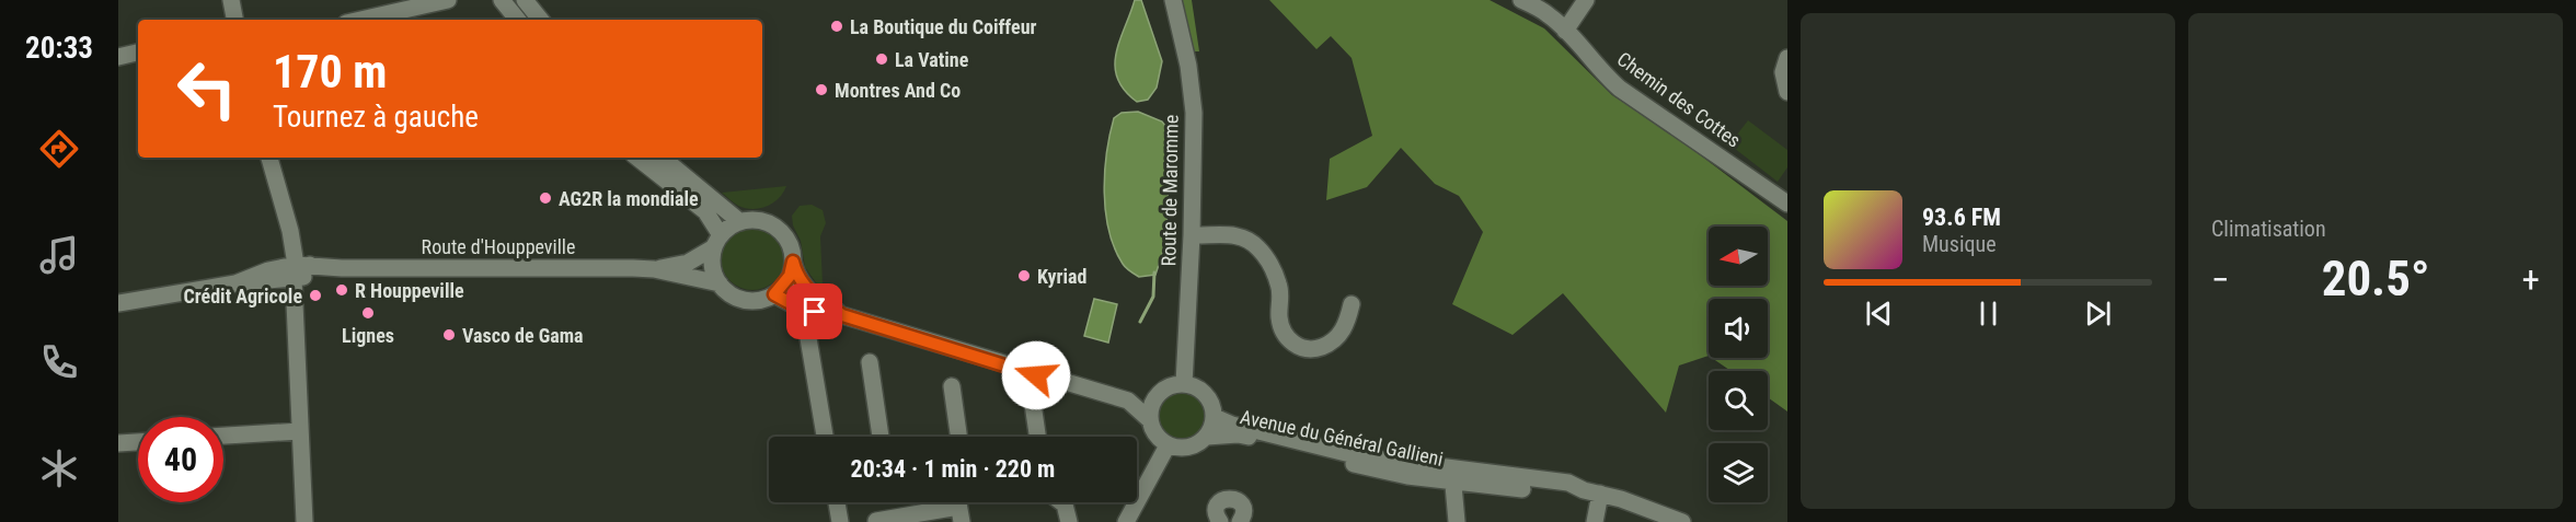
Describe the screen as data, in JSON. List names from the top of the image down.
{
  "streets": {
    "street": [
      "Chemin des Cottes",
      "Route de Maromme",
      "Route d'Houppeville",
      "Avenue du Général Gallieni"
    ]
  },
  "crossings": [
    ["Route de Maromme", "Avenue du Général Gallieni"]
  ],
  "places": [
    "La Boutique du Coiffeur",
    "La Vatine",
    "Montres And Co",
    "AG2R la mondiale",
    "Kyriad",
    "R Houppeville",
    "Crédit Agricole",
    "Lignes",
    "Vasco de Gama"
  ],
  "north": "left",
  "page": {
    "tabs": "20:33",
    "tile": "Climatisation",
    "turn": ["170 m", "Tournez à gauche"],
    "song": ["93.6 FM", "Musique"],
    "heat": ["−", "20.5°", "+"],
    "limit": "40",
    "trip": "20:34 · 1 min · 220 m"
  }
}
